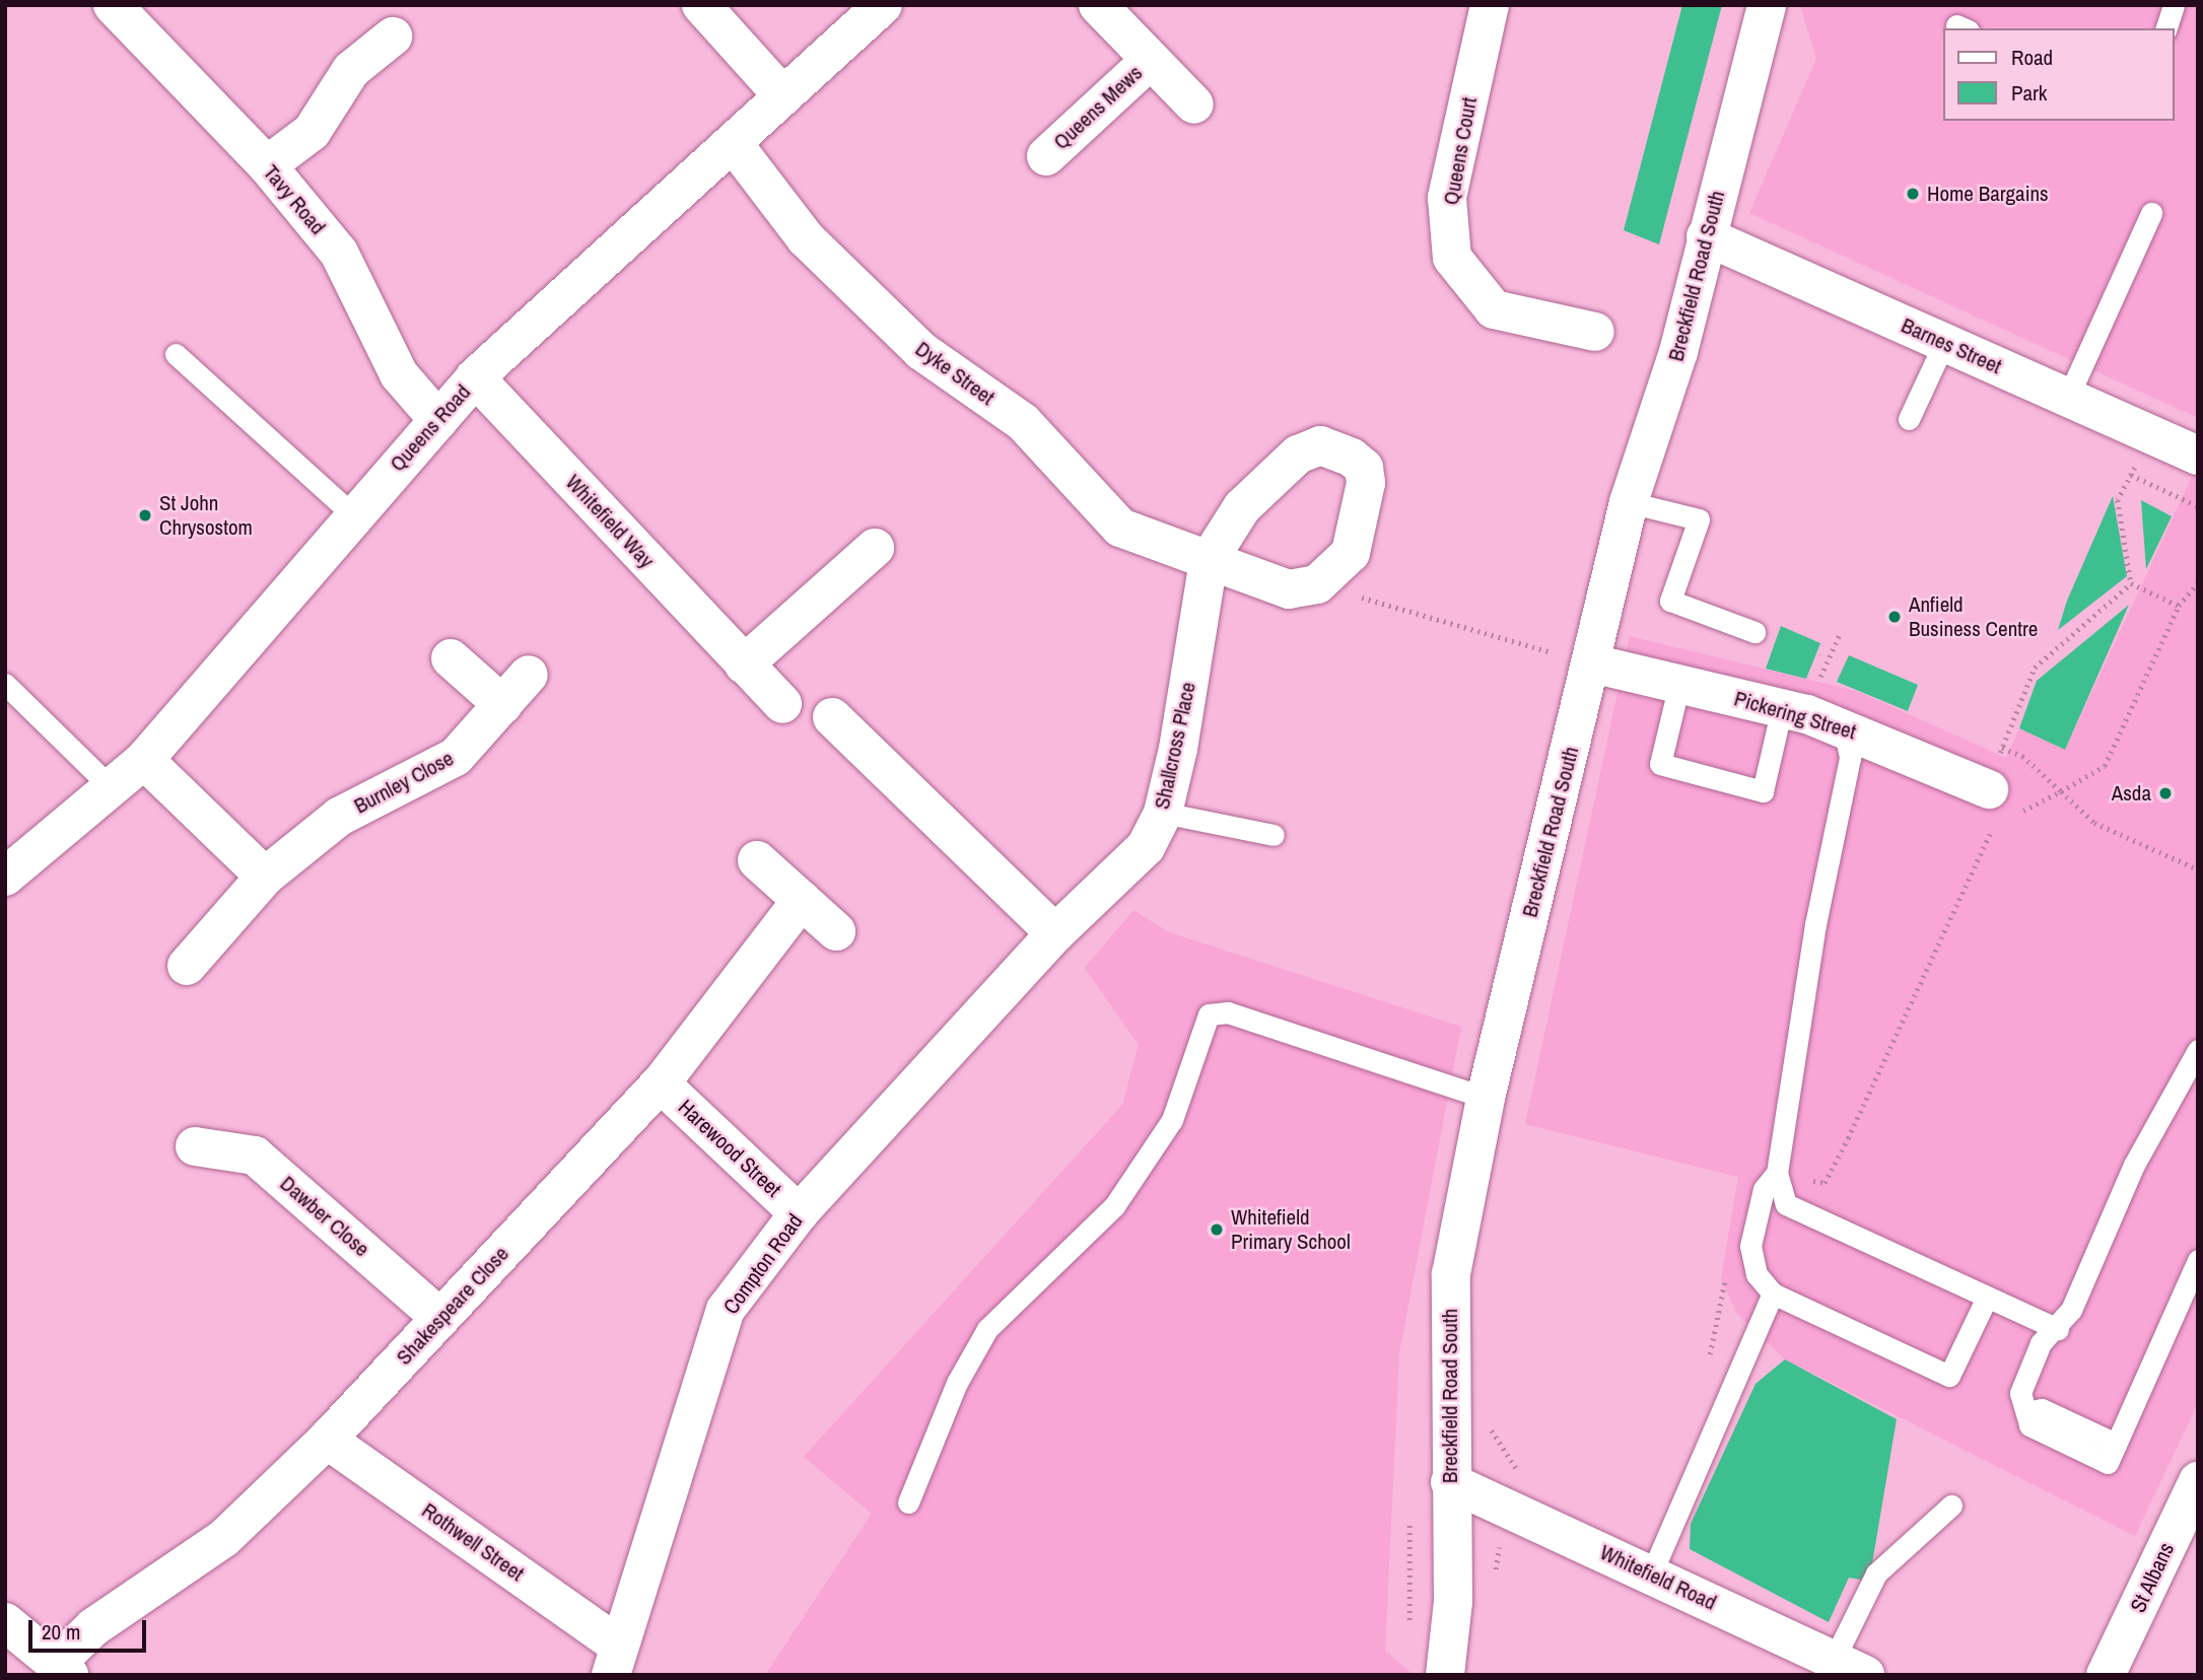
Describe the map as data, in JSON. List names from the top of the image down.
{
  "streets": {
    "street": [
      "Queens Mews",
      "Queens Court",
      "Tavy Road",
      "Breckfield Road South",
      "Barnes Street",
      "Dyke Street",
      "Queens Road",
      "Whitefield Way",
      "Pickering Street",
      "Shallcross Place",
      "Burnley Close",
      "Harewood Street",
      "Dawber Close",
      "Compton Road",
      "Shakespeare Close",
      "Rothwell Street",
      "Whitefield Road",
      "St Albans"
    ]
  },
  "crossings": [
    ["Tavy Road", "Queens Road"],
    ["Breckfield Road South", "Barnes Street"],
    ["Breckfield Road South", "Pickering Street"],
    ["Breckfield Road South", "Whitefield Road"],
    ["Dyke Street", "Queens Road"],
    ["Dyke Street", "Shallcross Place"],
    ["Queens Road", "Whitefield Way"],
    ["Shallcross Place", "Compton Road"],
    ["Harewood Street", "Compton Road"],
    ["Harewood Street", "Shakespeare Close"],
    ["Dawber Close", "Shakespeare Close"],
    ["Compton Road", "Rothwell Street"],
    ["Shakespeare Close", "Rothwell Street"]
  ],
  "places": [
    "Home Bargains",
    "St John Chrysostom",
    "Anfield Business Centre",
    "Asda",
    "Whitefield Primary School"
  ],
  "legend": ["Road", "Park"],
  "scale_bar": "20 m"
}
